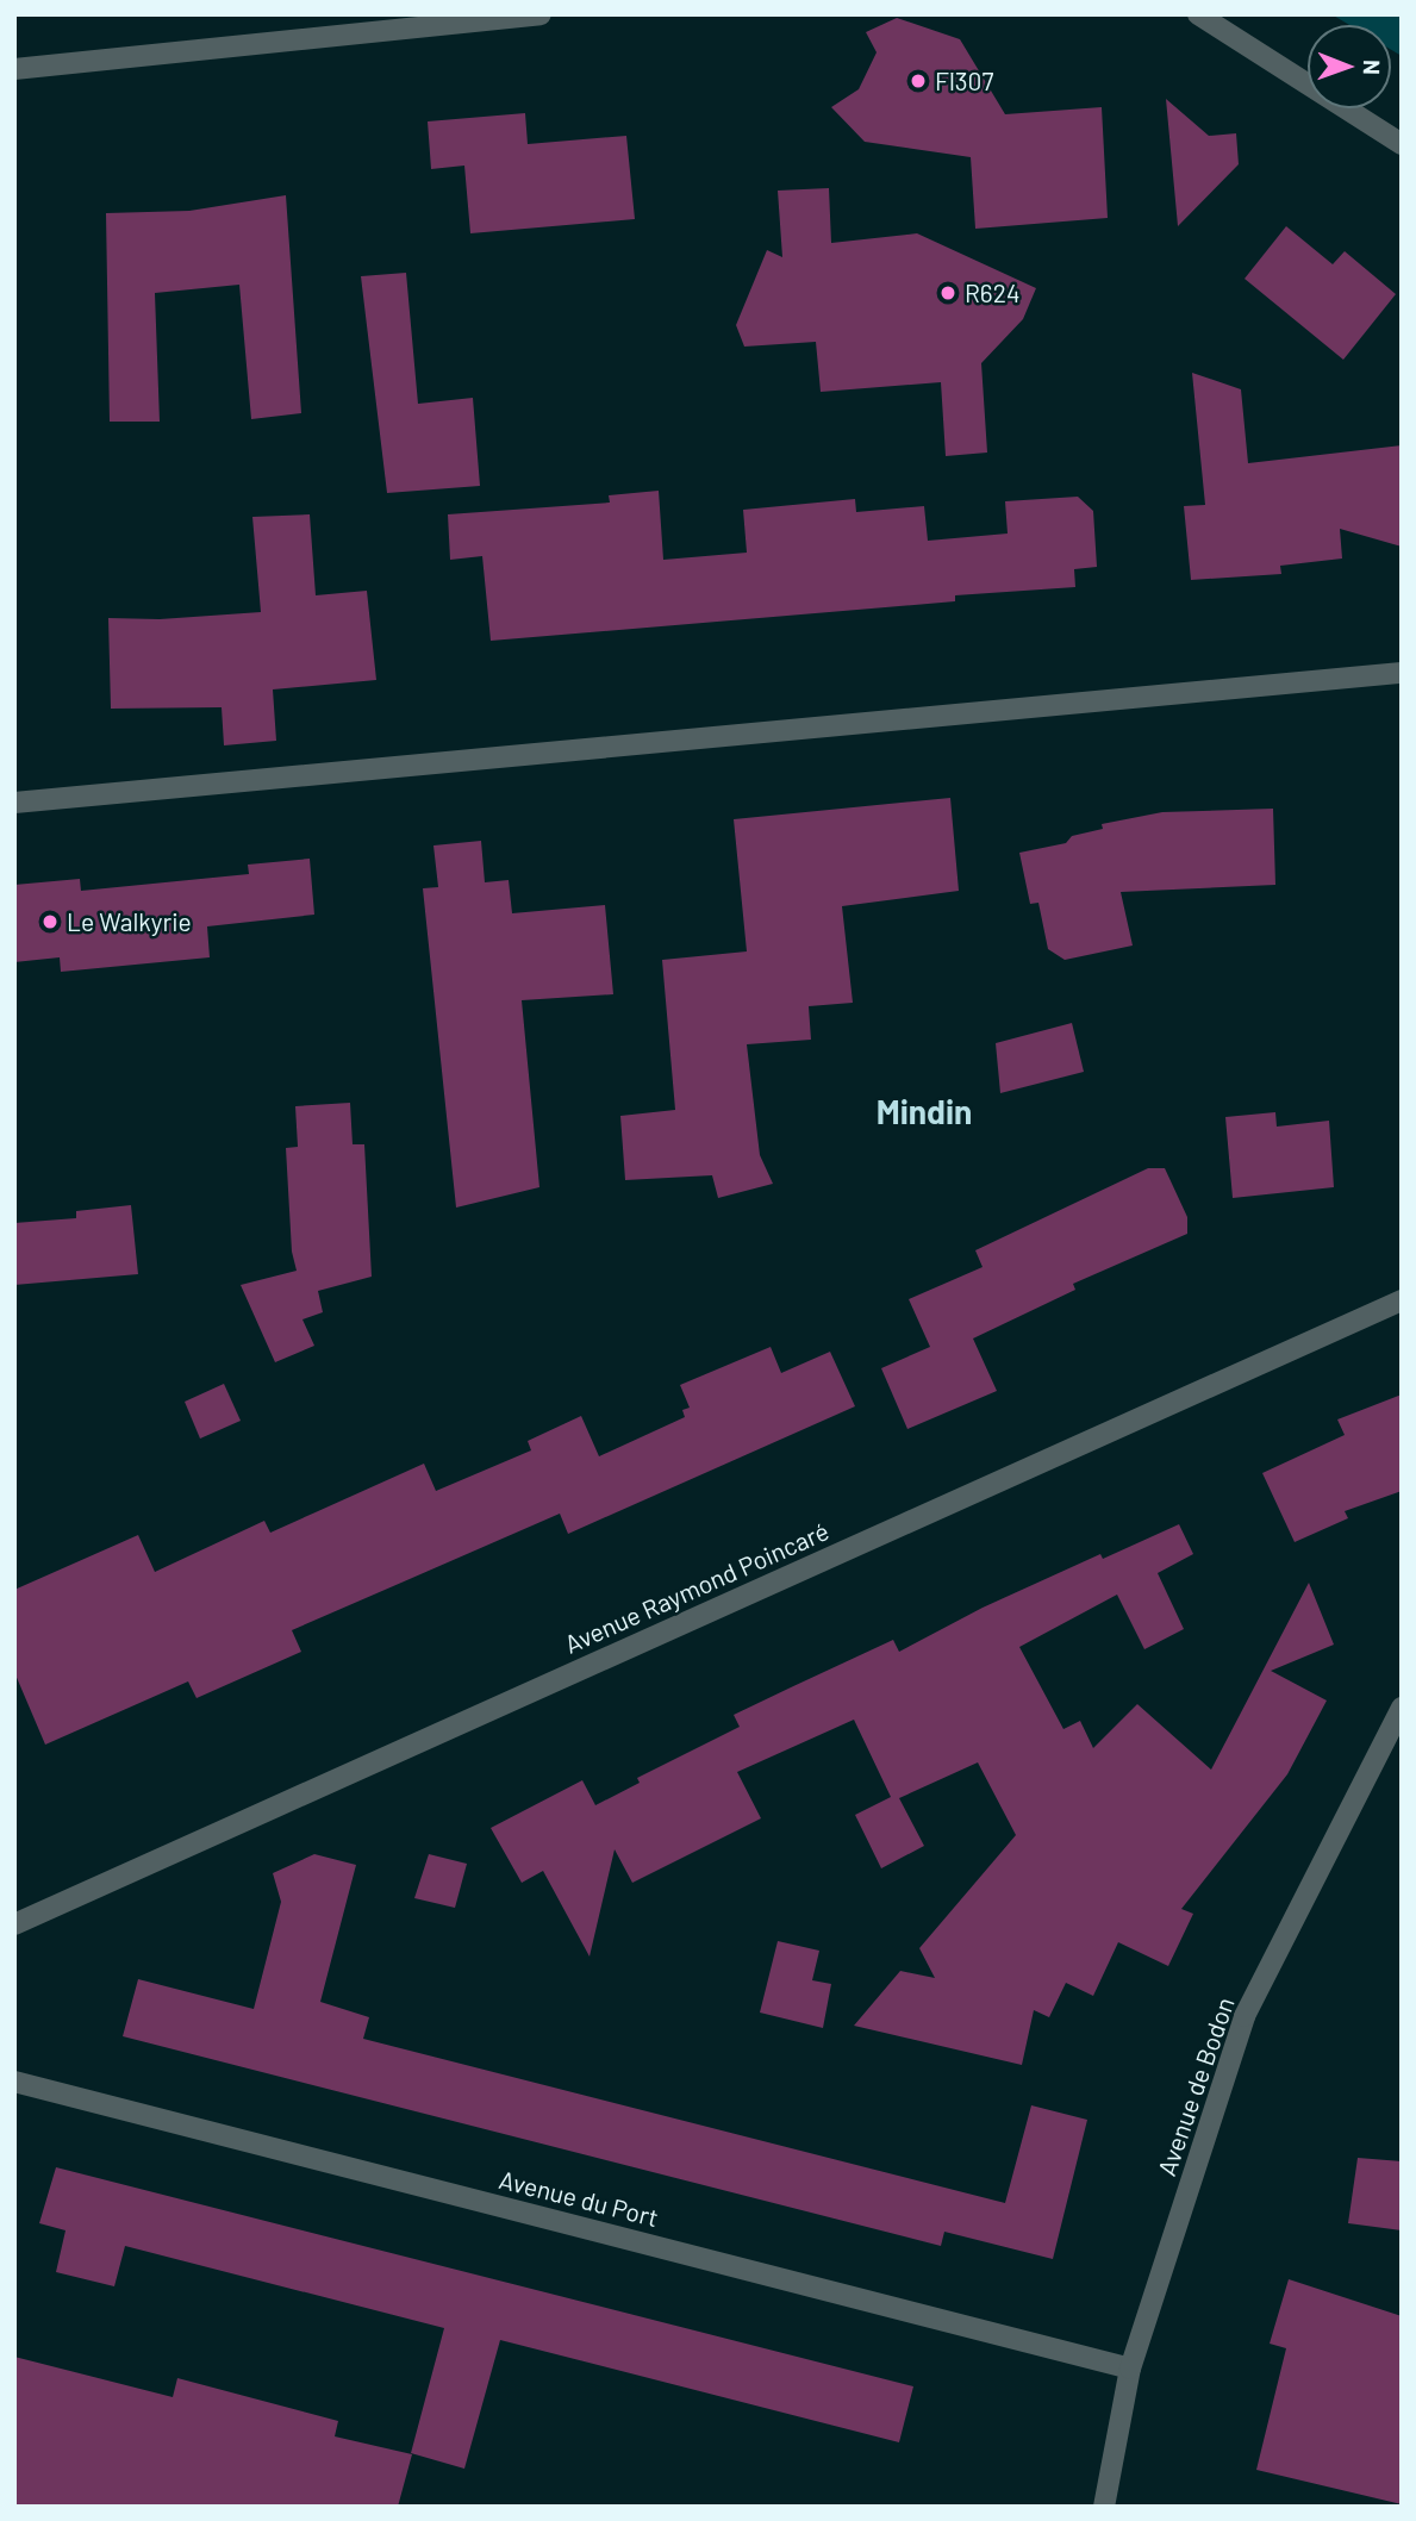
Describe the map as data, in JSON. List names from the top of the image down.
{
  "streets": {
    "street": ["Avenue Raymond Poincaré", "Avenue de Bodon", "Avenue du Port"]
  },
  "crossings": [
    ["Avenue de Bodon", "Avenue du Port"]
  ],
  "districts": ["Mindin"],
  "places": ["Fl307", "R624", "Le Walkyrie"],
  "north": "right"
}
